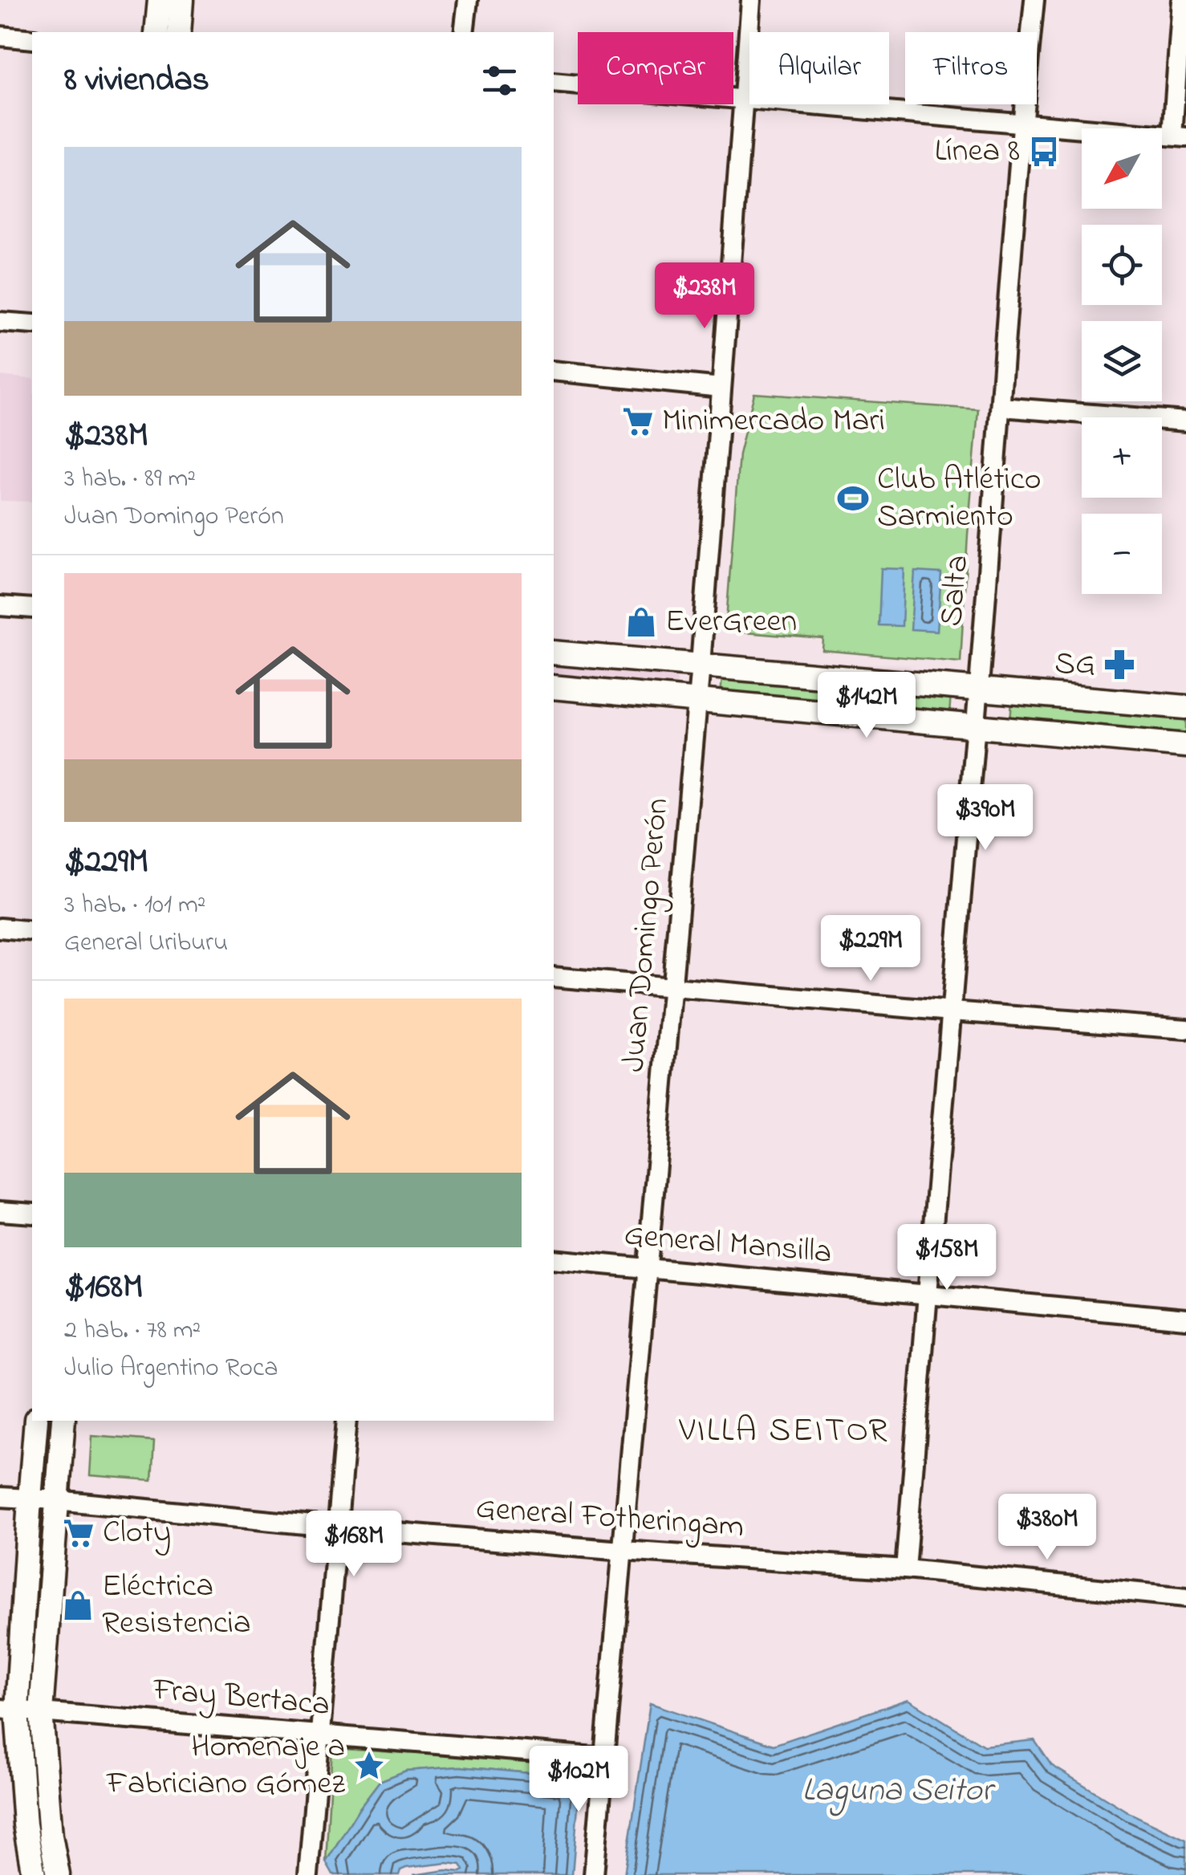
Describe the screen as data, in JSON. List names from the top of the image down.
{
  "streets": {
    "street": [
      "Salta",
      "Juan Domingo Perón",
      "General Mansilla",
      "General Fotheringam",
      "Fray Bertaca"
    ]
  },
  "crossings": [
    ["Salta", "General Mansilla"],
    ["Salta", "General Fotheringam"],
    ["Juan Domingo Perón", "General Mansilla"],
    ["Juan Domingo Perón", "General Fotheringam"],
    ["Juan Domingo Perón", "Fray Bertaca"]
  ],
  "districts": ["VILLA SEITOR"],
  "water": ["Laguna Seitor"],
  "places": {
    "bus stop": ["Línea 8"],
    "supermarket": ["Minimercado Mari", "Cloty"],
    "sports": ["Club Atlético Sarmiento"],
    "shop": ["EverGreen", "Eléctrica Resistencia"],
    "pharmacy": ["SG"],
    "place": ["Homenaje a Fabriciano Gómez"]
  },
  "north": "bottom left",
  "page": {
    "chip": ["Comprar", "Alquilar", "Filtros"],
    "heading": "8 viviendas",
    "map_buttons": ["+", "−"],
    "list": [
      {
        "name": "$238M",
        "note": "3 hab. · 89 m² · Juan Domingo Perón"
      },
      {
        "name": "$229M",
        "note": "3 hab. · 101 m² · General Uriburu"
      },
      {
        "name": "$168M",
        "note": "2 hab. · 78 m² · Julio Argentino Roca"
      }
    ],
    "price": [
      "$238M",
      "$142M",
      "$390M",
      "$229M",
      "$158M",
      "$380M",
      "$168M",
      "$102M"
    ]
  }
}
